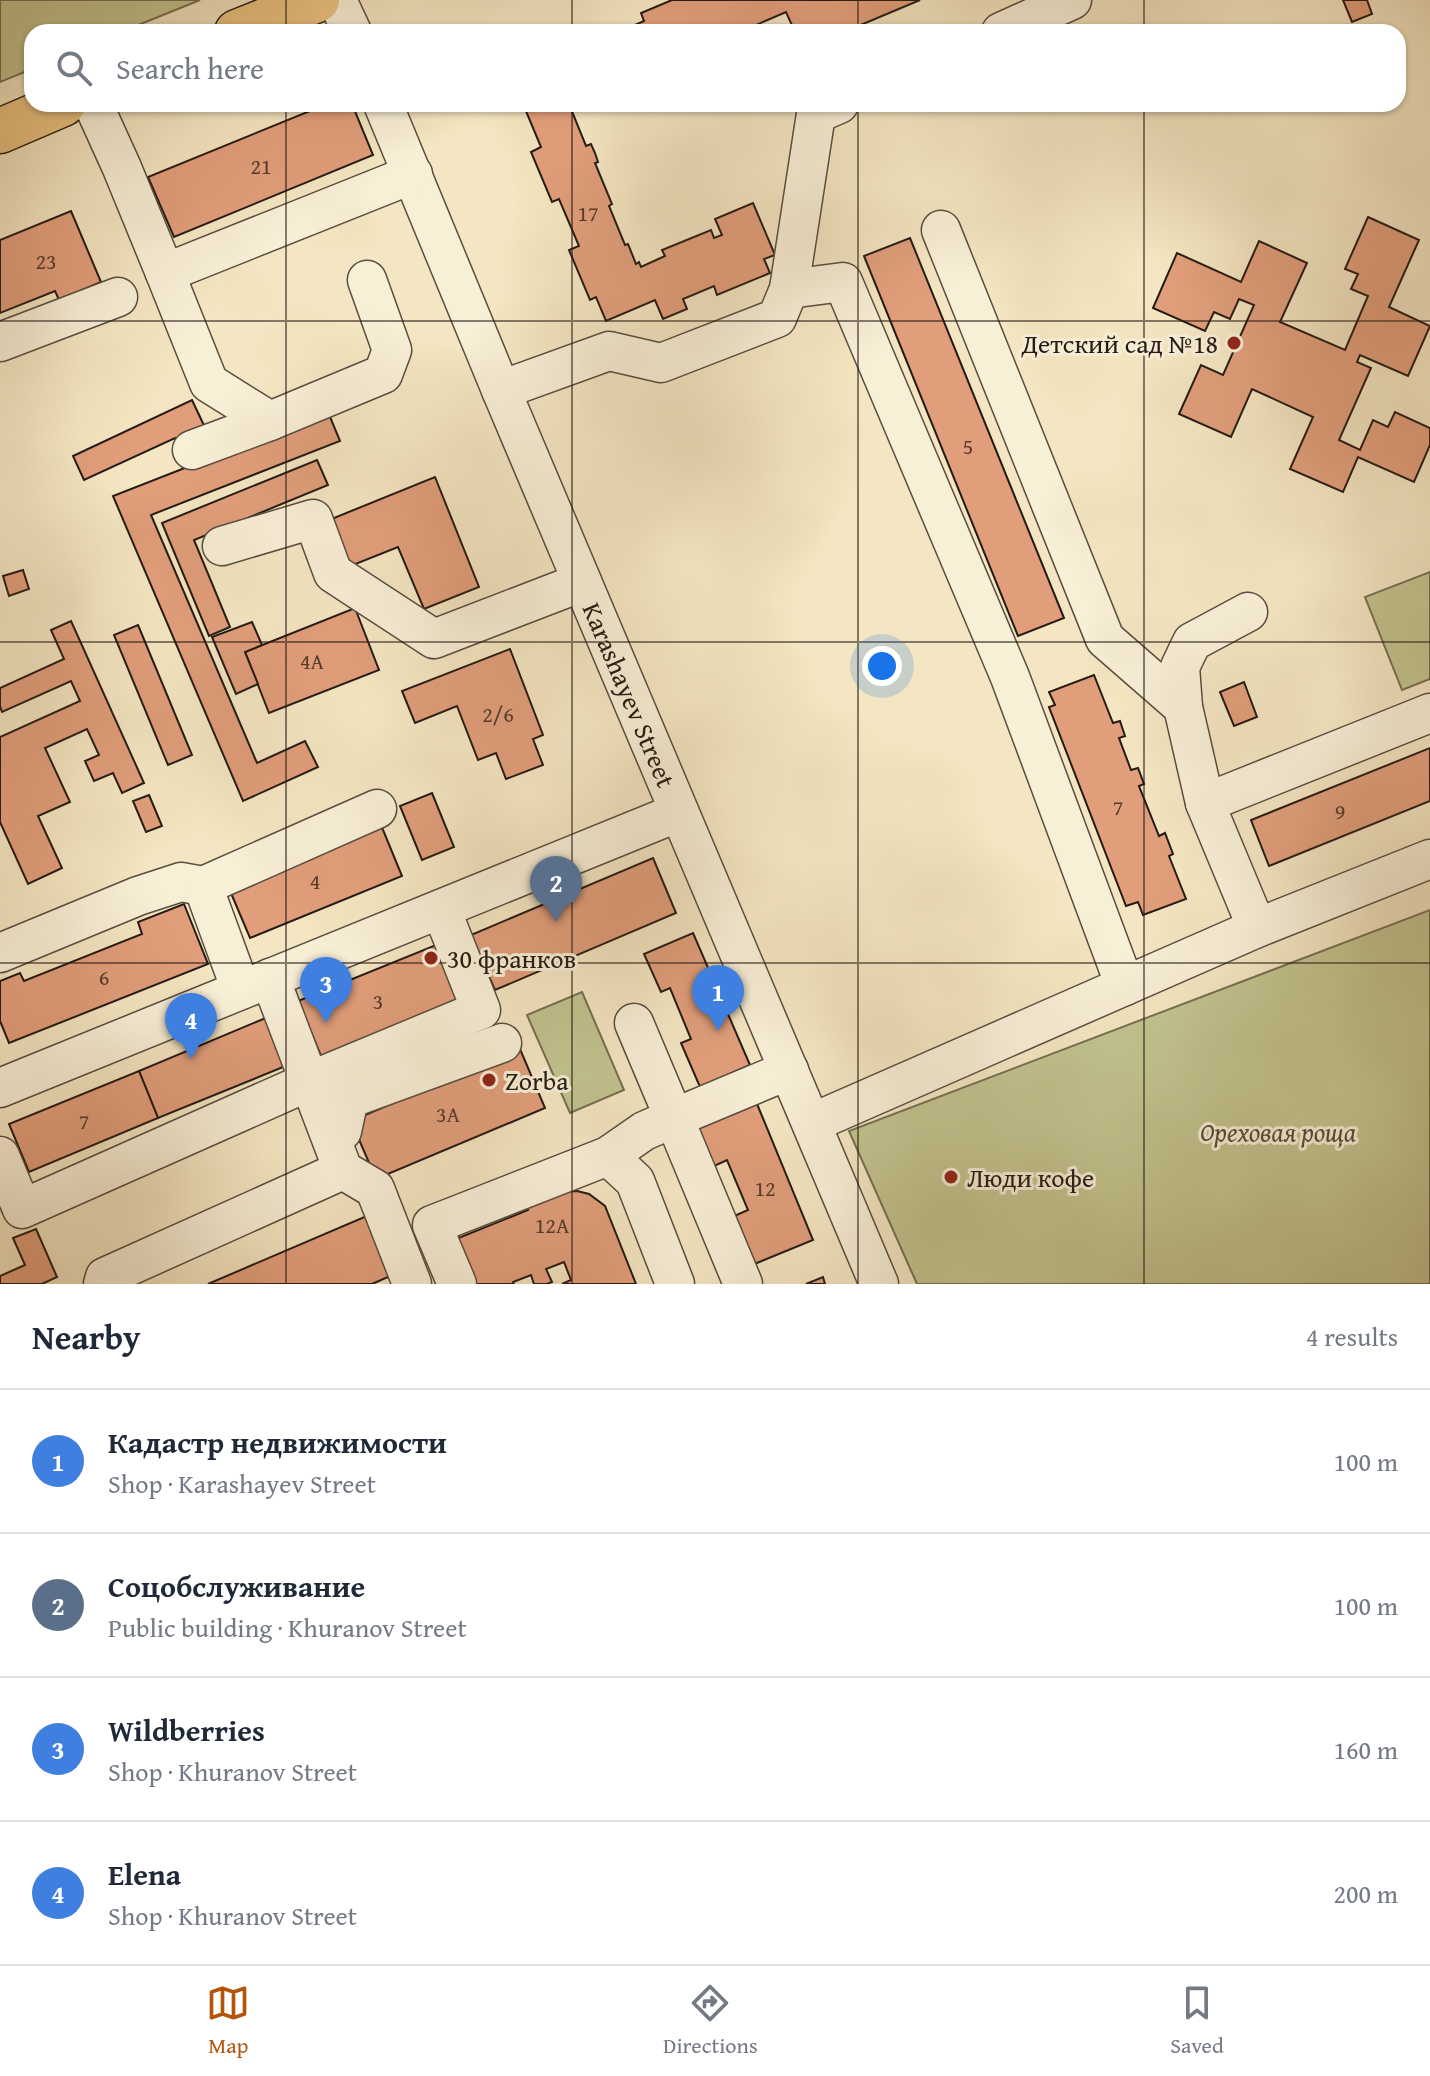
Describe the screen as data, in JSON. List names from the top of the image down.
{
  "streets": {
    "street": ["Karashaуev Street"]
  },
  "parks": ["Ореховая роща"],
  "places": [
    "Детский сад №18",
    "30 франков",
    "Zorba",
    "Люди кофе"
  ],
  "house_numbers": [
    "21",
    "17",
    "23",
    "5",
    "4А",
    "2/6",
    "7",
    "9",
    "4",
    "6",
    "3",
    "3А",
    "7",
    "12",
    "12А"
  ],
  "page": {
    "search": "Search here",
    "pins": [
      "2",
      "3",
      "1",
      "4"
    ],
    "heading": ["Nearby", "4 results"],
    "list": [
      {
        "mark": "1",
        "name": "Кадастр недвижимости",
        "note": "Shop · Karashaуev Street",
        "value": "100 m"
      },
      {
        "mark": "2",
        "name": "Соцобслуживание",
        "note": "Public building · Khuranov Street",
        "value": "100 m"
      },
      {
        "mark": "3",
        "name": "Wildberries",
        "note": "Shop · Khuranov Street",
        "value": "160 m"
      },
      {
        "mark": "4",
        "name": "Elena",
        "note": "Shop · Khuranov Street",
        "value": "200 m"
      }
    ],
    "nav": ["Map", "Directions", "Saved"]
  }
}
